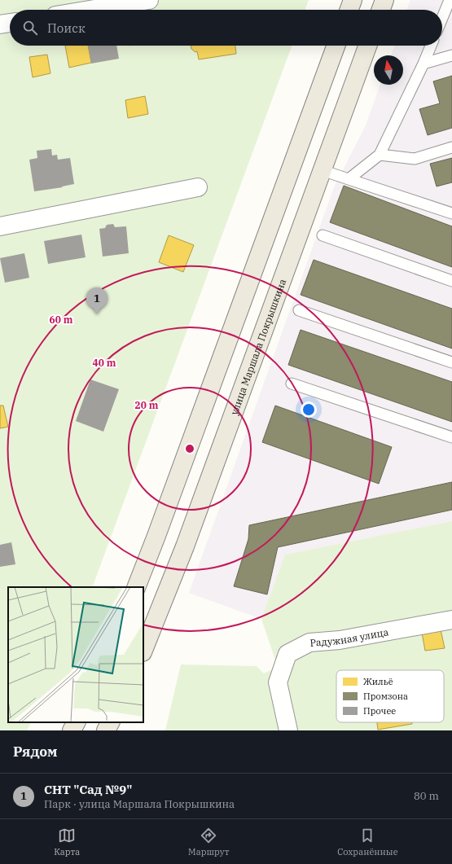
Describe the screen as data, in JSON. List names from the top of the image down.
{
  "streets": {
    "main road": ["улица Маршала Покрышкина"],
    "street": ["Радужная улица"]
  },
  "legend": ["Жильё", "Промзона", "Прочее"],
  "north": "top",
  "page": {
    "search": "Поиск",
    "pins": "1",
    "heading": "Рядом",
    "list": [
      {
        "mark": "1",
        "name": "СНТ \"Сад №9\"",
        "note": "Парк · улица Маршала Покрышкина",
        "value": "80 m"
      }
    ],
    "nav": ["Карта", "Маршрут", "Сохранённые"]
  },
  "rings": ["60 m", "40 m", "20 m"]
}
